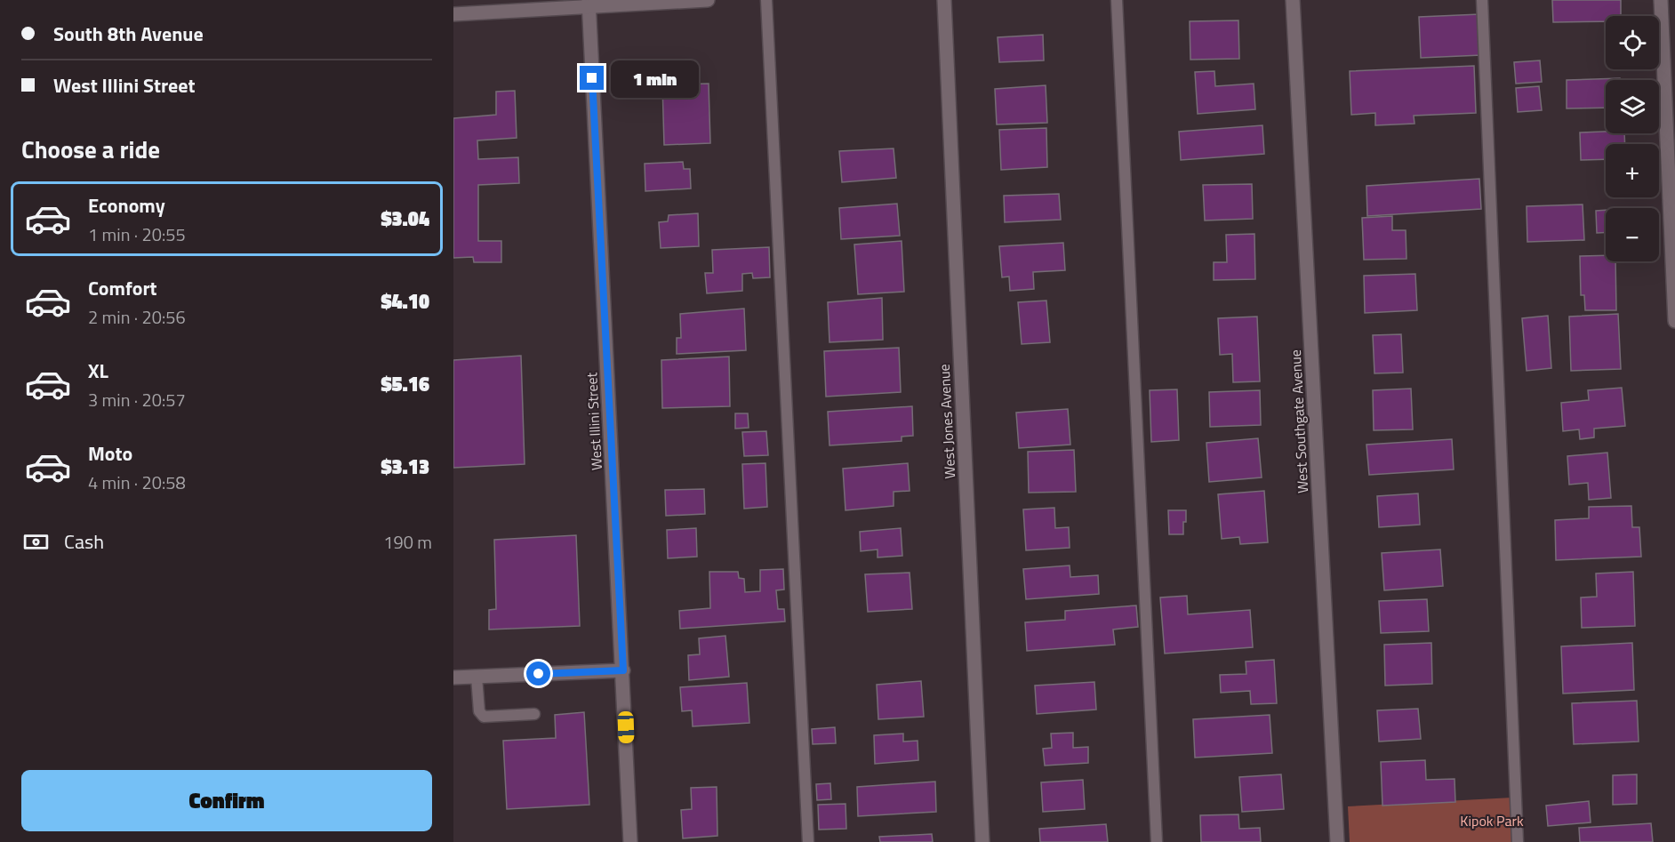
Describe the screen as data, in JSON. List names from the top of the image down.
{
  "streets": {
    "street": ["West Illini Street", "West Jones Avenue", "West Southgate Avenue"]
  },
  "parks": ["Kipok Park"],
  "page": {
    "banner": ["South 8th Avenue", "West Illini Street"],
    "map_buttons": ["+", "−"],
    "bubble": "1 min",
    "heading": "Choose a ride",
    "list": [
      {
        "name": "Economy",
        "note": "1 min · 20:55",
        "value": "$3.04"
      },
      {
        "name": "Comfort",
        "note": "2 min · 20:56",
        "value": "$4.10"
      },
      {
        "name": "XL",
        "note": "3 min · 20:57",
        "value": "$5.16"
      },
      {
        "name": "Moto",
        "note": "4 min · 20:58",
        "value": "$3.13"
      }
    ],
    "pay": ["Cash", "190 m"],
    "buttons": "Confirm"
  }
}
